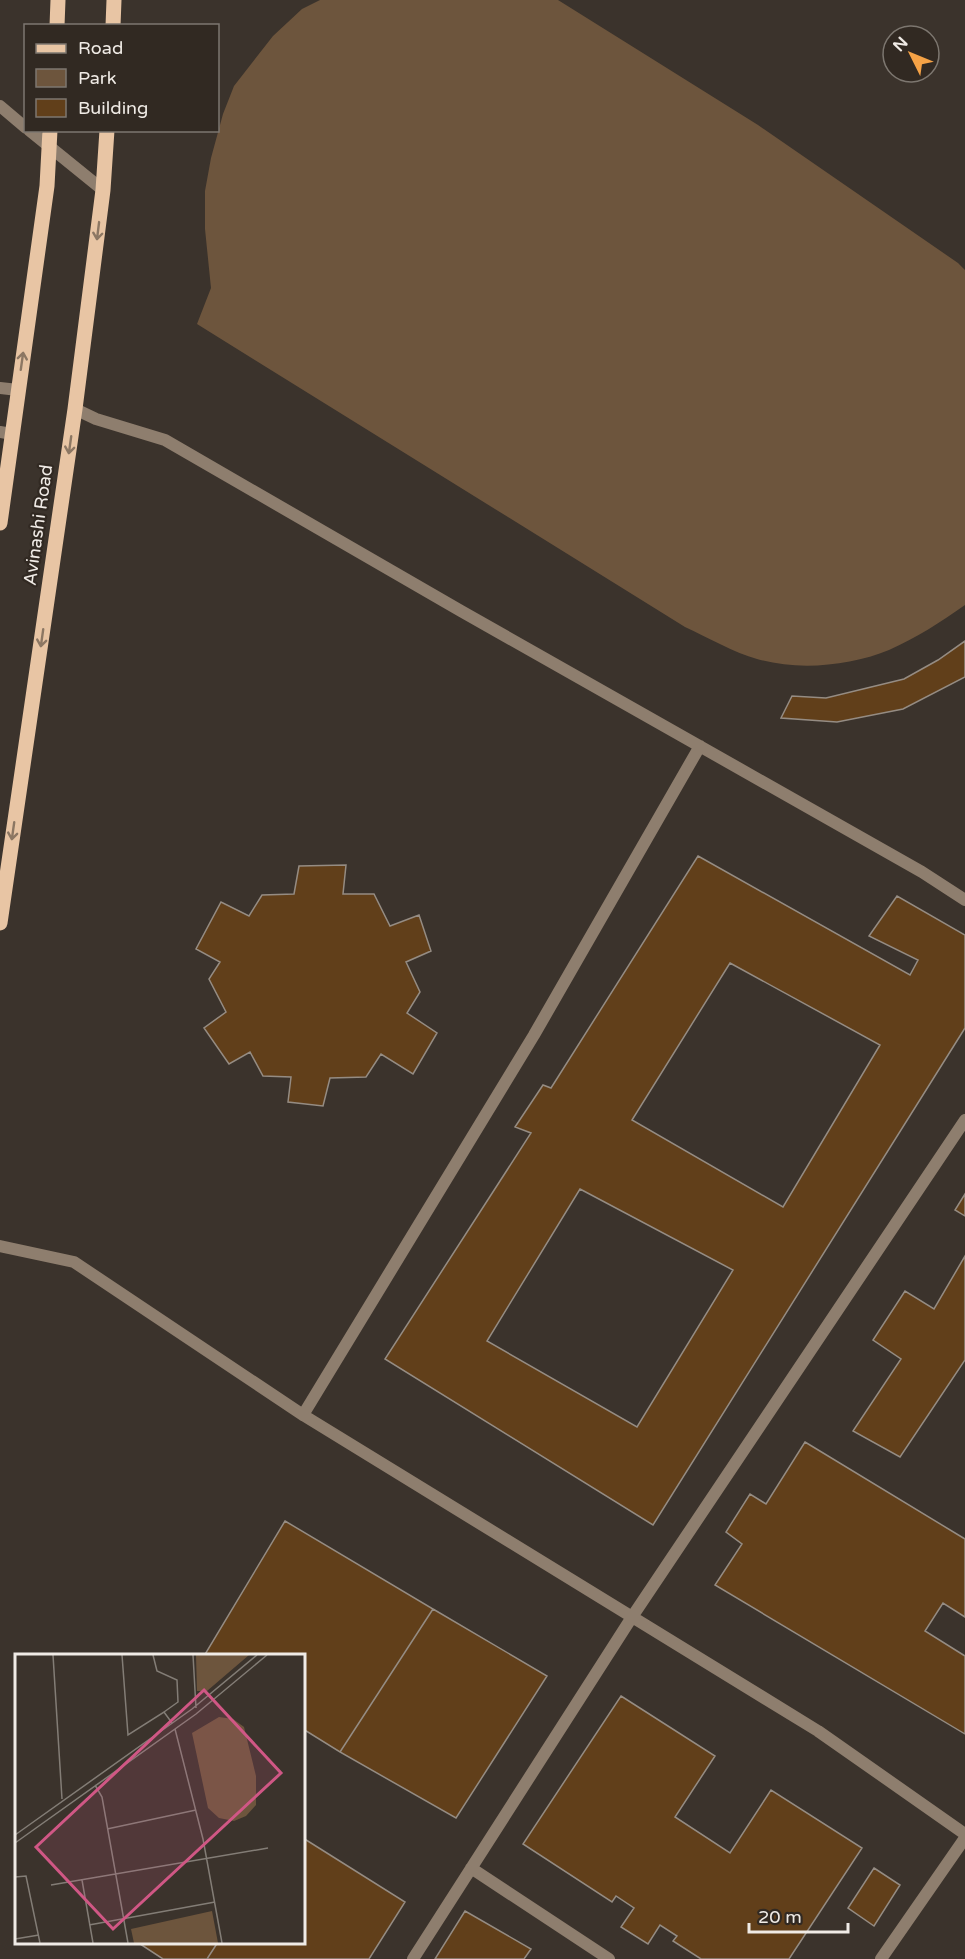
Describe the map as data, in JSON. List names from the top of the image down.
{
  "streets": {
    "main road": ["Avinashi Road"]
  },
  "legend": ["Road", "Park", "Building"],
  "scale_bar": "20 m",
  "north": "top left"
}
